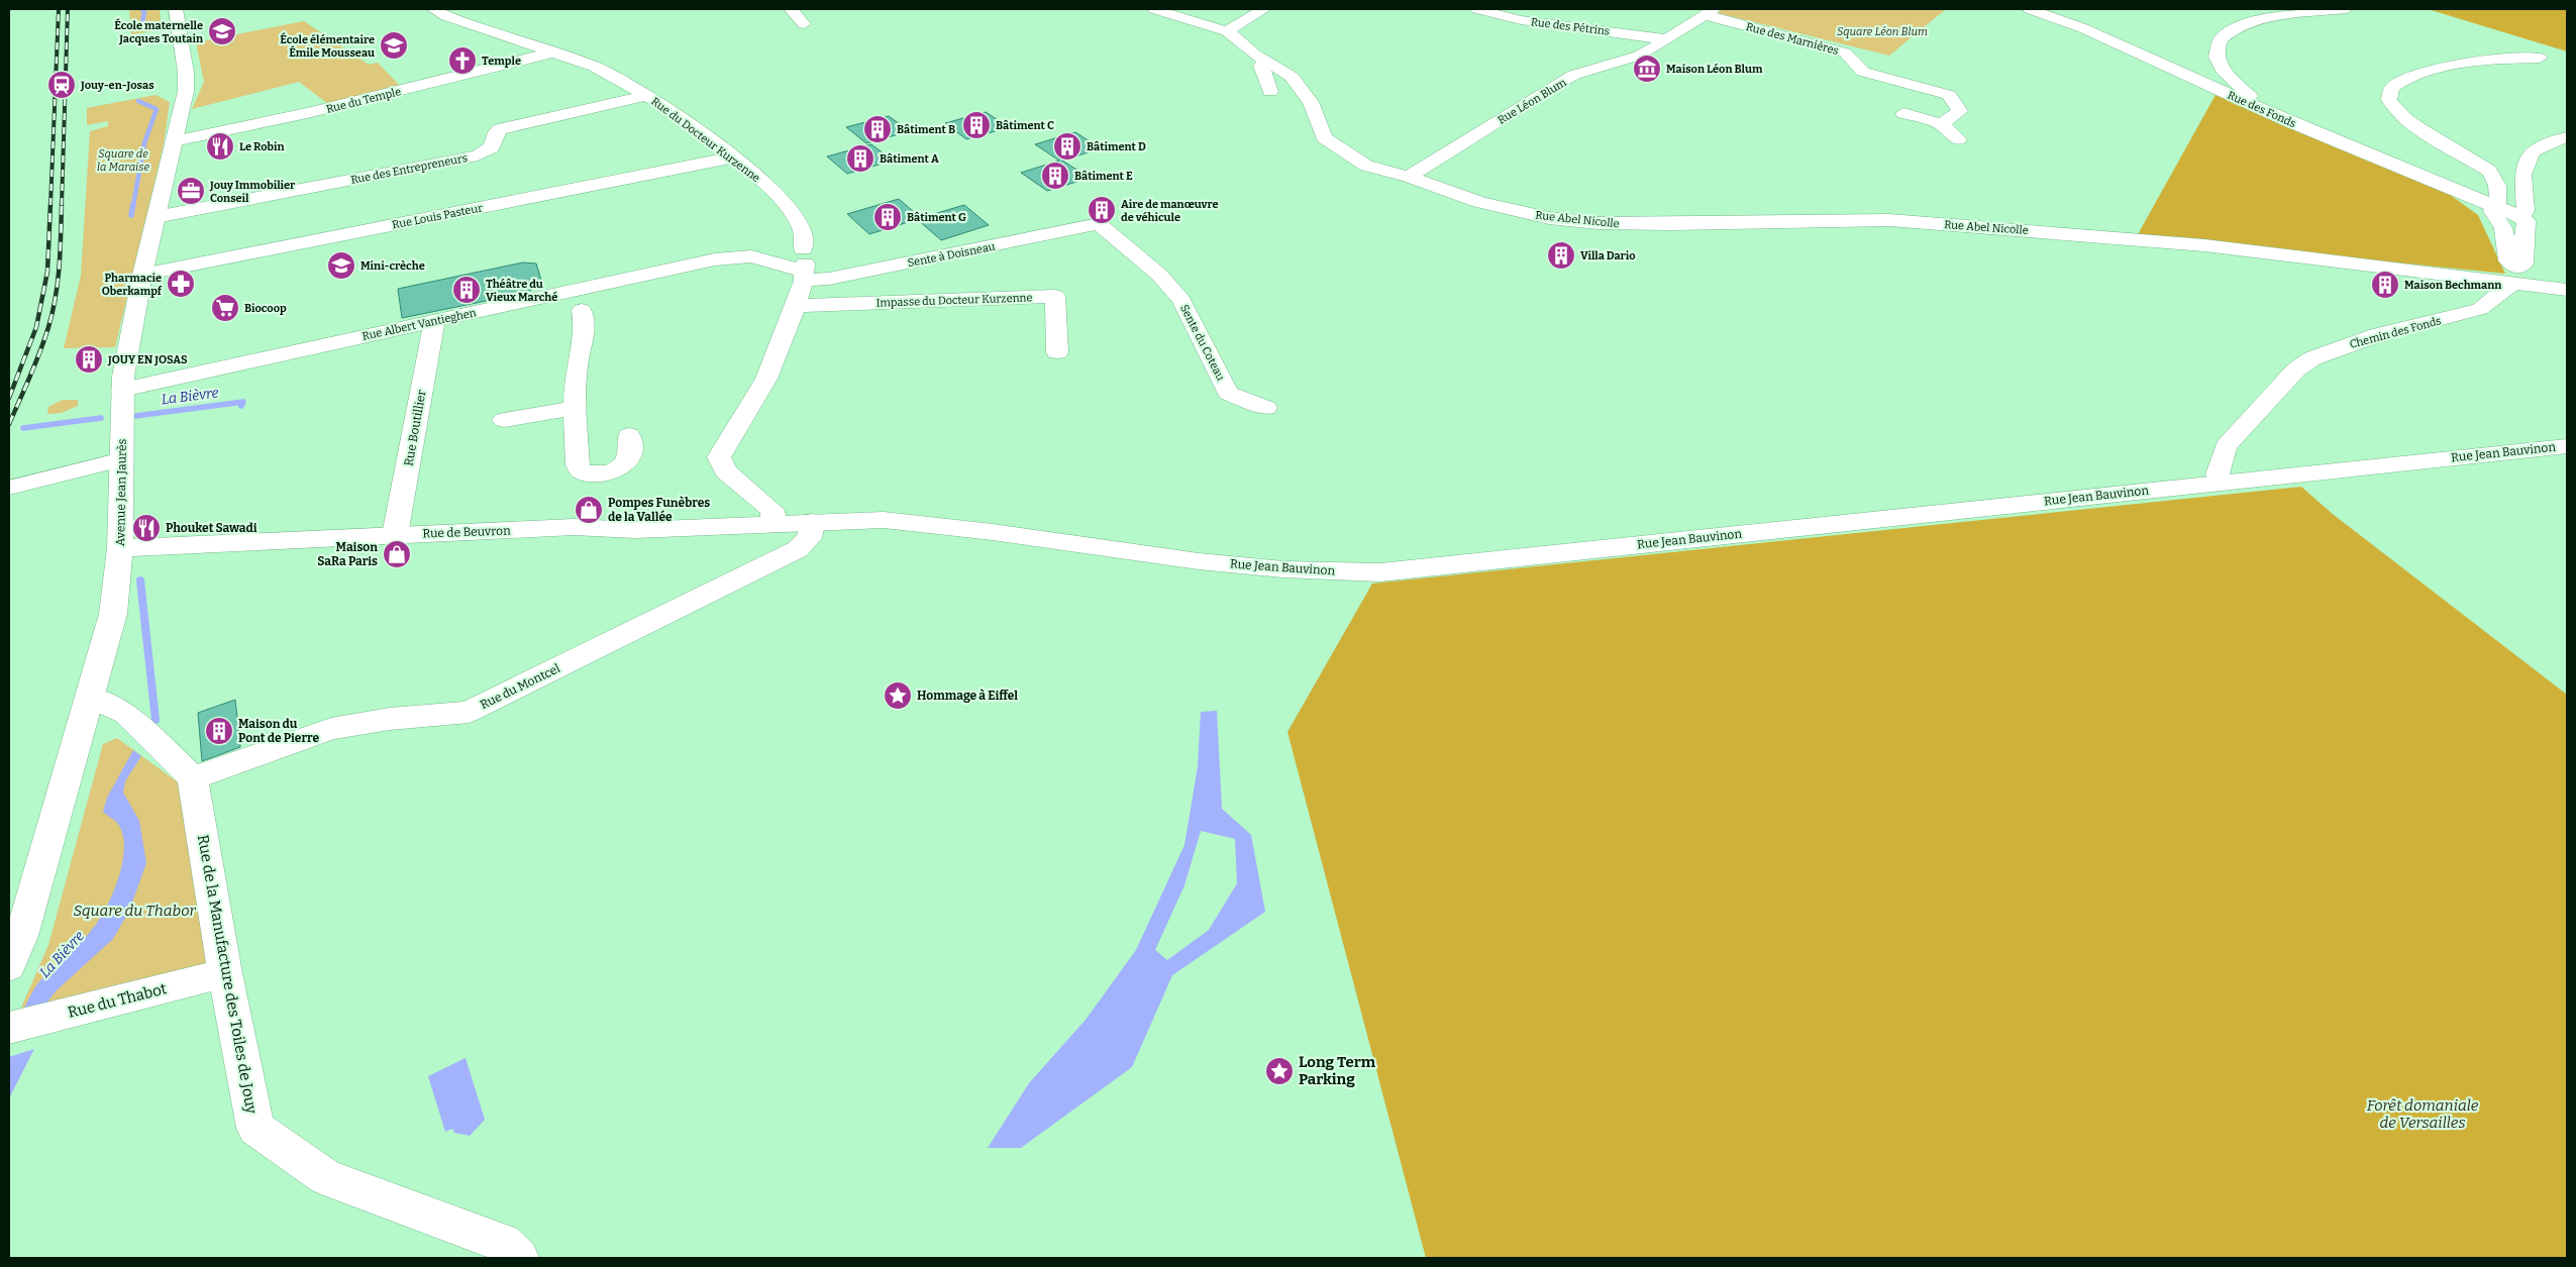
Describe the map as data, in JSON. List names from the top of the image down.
{
  "streets": {
    "street": [
      "Rue des Pétrins",
      "Rue des Marnières",
      "Rue du Temple",
      "Rue Léon Blum",
      "Rue des Fonds",
      "Rue du Docteur Kurzenne",
      "Rue des Entrepreneurs",
      "Rue Louis Pasteur",
      "Rue Abel Nicolle",
      "Sente à Doisneau",
      "Impasse du Docteur Kurzenne",
      "Rue Albert Vantieghen",
      "Chemin des Fonds",
      "Sente du Coteau",
      "Rue Boutillier",
      "Rue Jean Bauvinon",
      "Avenue Jean Jaurès",
      "Rue de Beuvron",
      "Rue du Montcel",
      "Rue de la Manufacture des Toiles de Jouy",
      "Rue du Thabot"
    ]
  },
  "crossings": [
    ["Rue des Pétrins", "Rue Léon Blum"],
    ["Rue des Marnières", "Rue Léon Blum"],
    ["Rue du Temple", "Rue du Docteur Kurzenne"],
    ["Rue du Temple", "Avenue Jean Jaurès"],
    ["Rue Léon Blum", "Rue Abel Nicolle"],
    ["Rue du Docteur Kurzenne", "Rue des Entrepreneurs"],
    ["Rue du Docteur Kurzenne", "Rue Louis Pasteur"],
    ["Rue du Docteur Kurzenne", "Sente à Doisneau"],
    ["Rue du Docteur Kurzenne", "Impasse du Docteur Kurzenne"],
    ["Rue du Docteur Kurzenne", "Rue Albert Vantieghen"],
    ["Rue du Docteur Kurzenne", "Rue de Beuvron"],
    ["Rue des Entrepreneurs", "Avenue Jean Jaurès"],
    ["Rue Louis Pasteur", "Avenue Jean Jaurès"],
    ["Rue Abel Nicolle", "Chemin des Fonds"],
    ["Sente à Doisneau", "Rue Albert Vantieghen"],
    ["Sente à Doisneau", "Sente du Coteau"],
    ["Rue Albert Vantieghen", "Rue Boutillier"],
    ["Rue Albert Vantieghen", "Avenue Jean Jaurès"],
    ["Chemin des Fonds", "Rue Jean Bauvinon"],
    ["Rue Boutillier", "Rue de Beuvron"],
    ["Rue Jean Bauvinon", "Rue de Beuvron"],
    ["Rue Jean Bauvinon", "Rue du Montcel"],
    ["Avenue Jean Jaurès", "Rue de Beuvron"],
    ["Rue de Beuvron", "Rue du Montcel"],
    ["Rue du Montcel", "Rue de la Manufacture des Toiles de Jouy"],
    ["Rue de la Manufacture des Toiles de Jouy", "Rue du Thabot"]
  ],
  "water": ["La Bièvre"],
  "parks": [
    "Square Léon Blum",
    "Square de la Maraise",
    "Square du Thabor",
    "Forêt domaniale de Versailles"
  ],
  "places": {
    "school or university": ["École maternelle Jacques Toutain", "École élémentaire Émile Mousseau", "Mini-crèche"],
    "church": ["Temple"],
    "museum": ["Maison Léon Blum"],
    "station": ["Jouy-en-Josas"],
    "building": [
      "Bâtiment C",
      "Bâtiment B",
      "Bâtiment D",
      "Bâtiment A",
      "Bâtiment E",
      "Aire de manœuvre de véhicule",
      "Bâtiment G",
      "Villa Dario",
      "Maison Bechmann",
      "Théâtre du Vieux Marché",
      "JOUY EN JOSAS",
      "Maison du Pont de Pierre"
    ],
    "restaurant": ["Le Robin", "Phouket Sawadi"],
    "office": ["Jouy Immobilier Conseil"],
    "pharmacy": ["Pharmacie Oberkampf"],
    "supermarket": ["Biocoop"],
    "shop": ["Pompes Funèbres de la Vallée", "Maison SaRa Paris"],
    "place": ["Hommage à Eiffel", "Long Term Parking"]
  }
}
